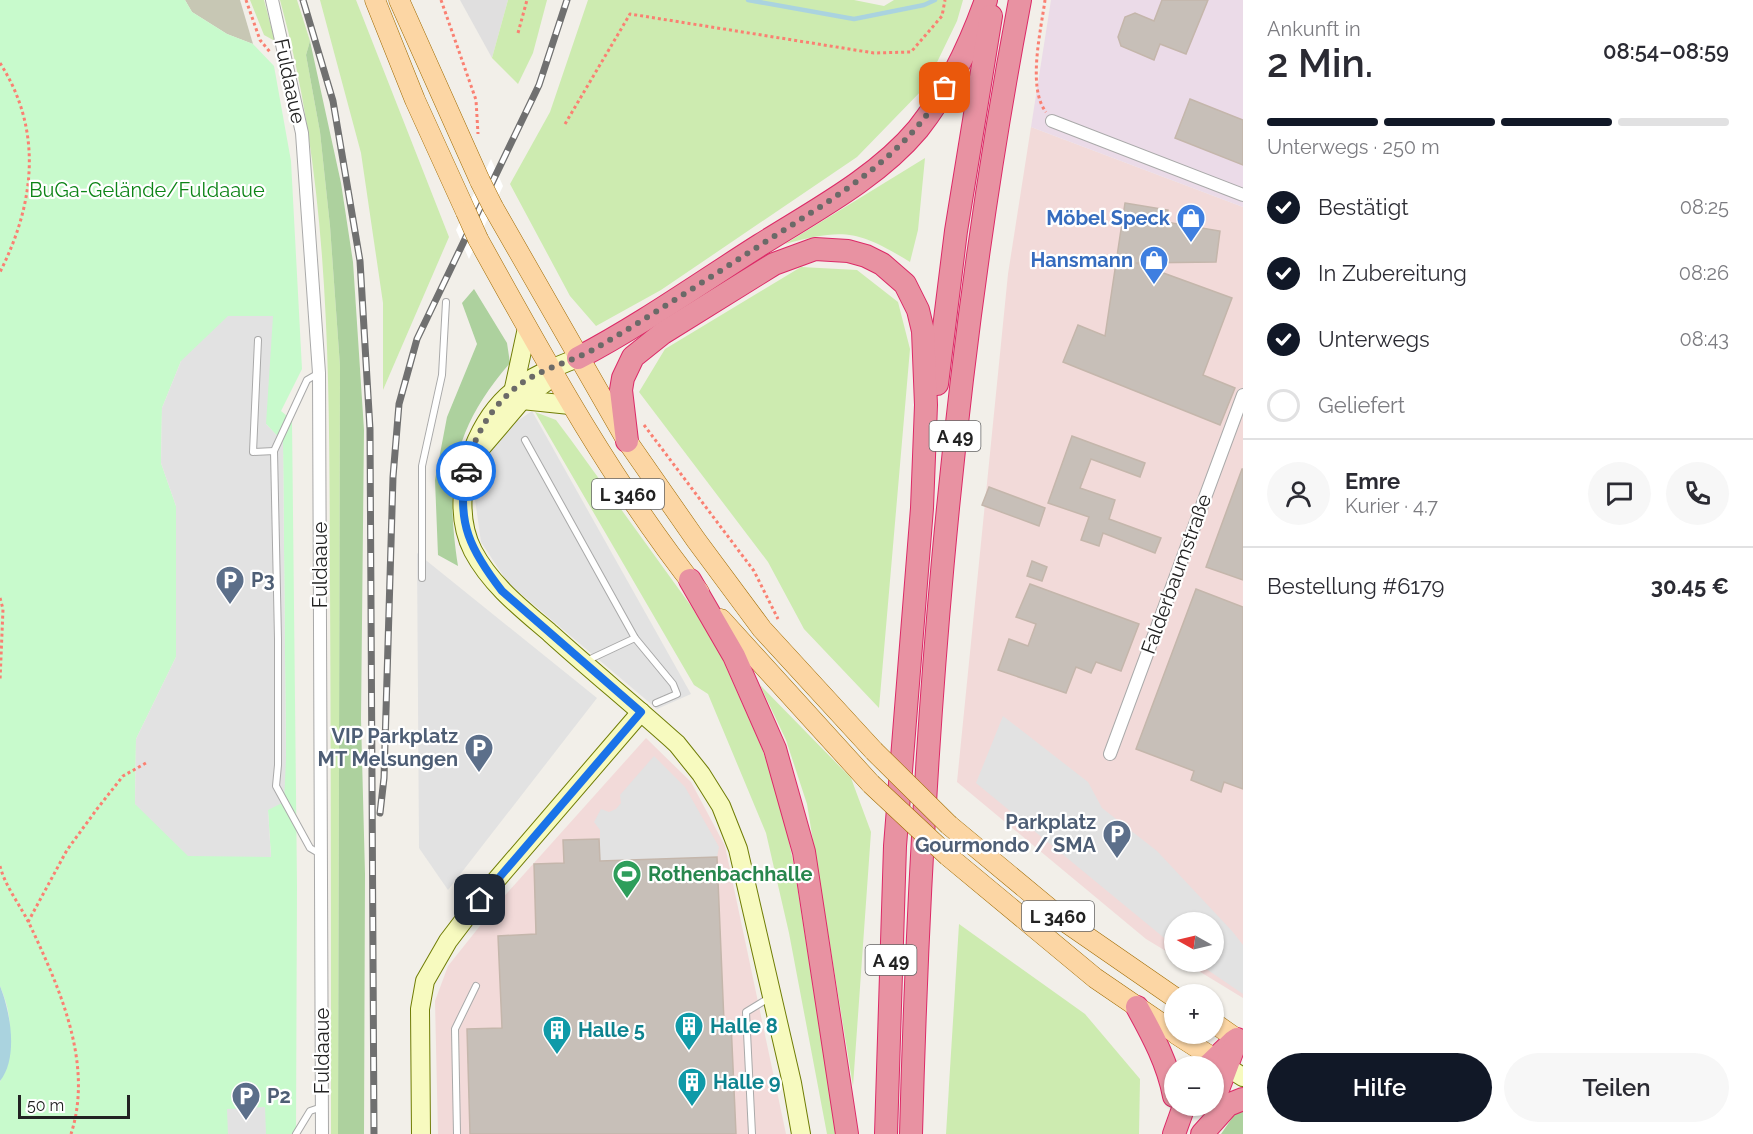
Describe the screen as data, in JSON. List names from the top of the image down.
{
  "streets": {
    "highway": ["A 49"],
    "main road": ["L 3460"],
    "street": ["Fuldaaue", "Falderbaumstraße"]
  },
  "parks": ["BuGa-Gelände/Fuldaaue"],
  "places": {
    "shop": ["Möbel Speck", "Hansmann"],
    "parking": [
      "P3",
      "VIP Parkplatz MT Melsungen",
      "Parkplatz Gourmondo / SMA",
      "P2"
    ],
    "sports": ["Rothenbachhalle"],
    "building": ["Halle 8", "Halle 5", "Halle 9"]
  },
  "scale_bar": "50 m",
  "north": "left",
  "page": {
    "heading": ["2 Min.", "Ankunft in", "08:54–08:59"],
    "panel": [
      "Emre",
      "Kurier · 4.7",
      "Bestellung #6179",
      "30.45 €"
    ],
    "bar": "Unterwegs · 250 m",
    "list": [
      ["Bestätigt", "08:25"],
      ["In Zubereitung", "08:26"],
      ["Unterwegs", "08:43"],
      "Geliefert"
    ],
    "map_buttons": ["+", "−"],
    "buttons": ["Hilfe", "Teilen"],
    "scale": "50 m"
  }
}
